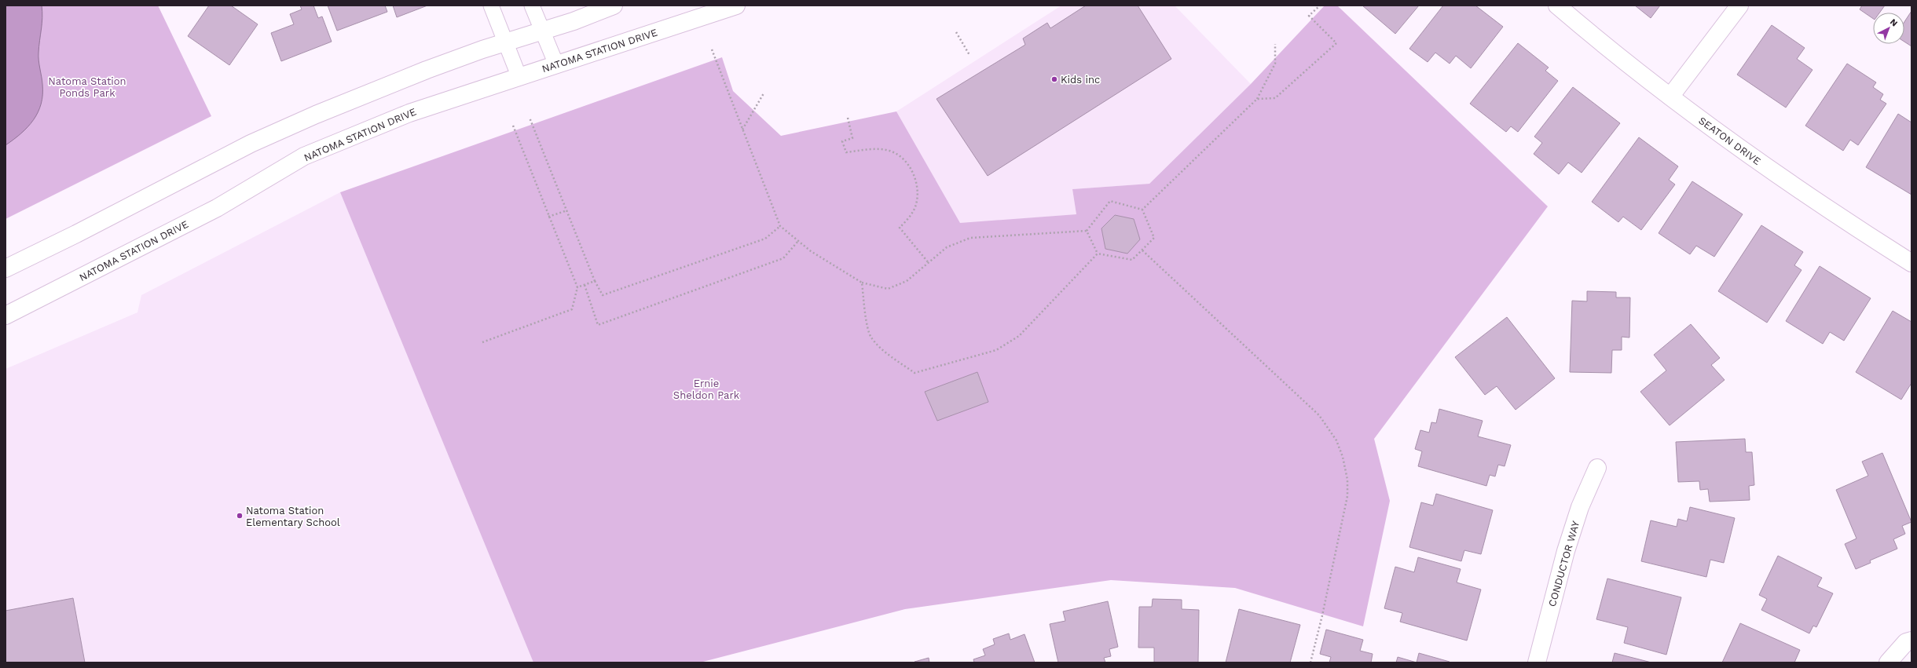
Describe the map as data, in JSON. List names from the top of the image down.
{
  "streets": {
    "street": ["NATOMA STATION DRIVE", "SEATON DRIVE", "CONDUCTOR WAY"]
  },
  "parks": ["Natoma Station Ponds Park", "Ernie Sheldon Park"],
  "places": ["Kids inc", "Natoma Station Elementary School"],
  "north": "top right"
}
